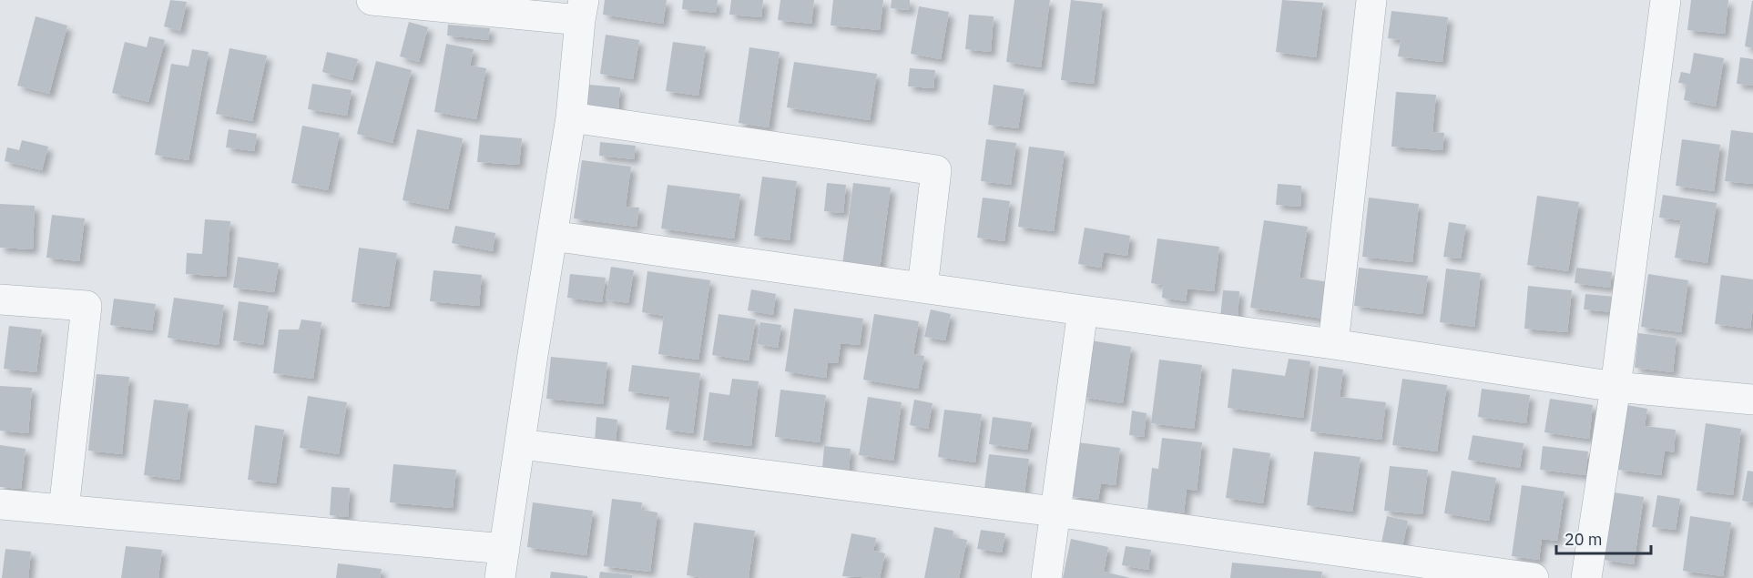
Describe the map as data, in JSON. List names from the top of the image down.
{
  "scale_bar": "20 m"
}
